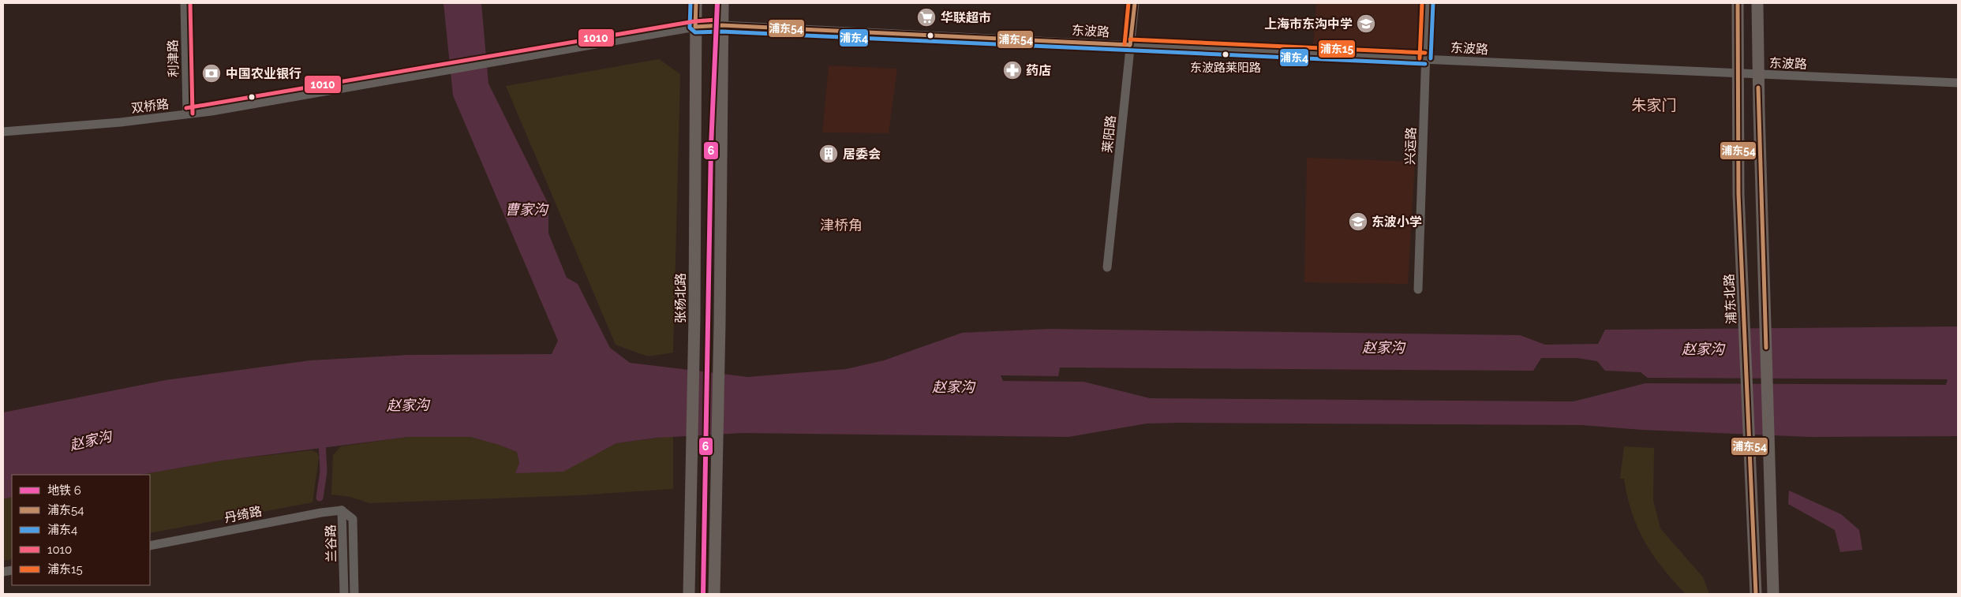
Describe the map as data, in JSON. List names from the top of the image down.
{
  "streets": {
    "main road": ["张杨北路", "浦东北路"],
    "street": [
      "东波路",
      "利津路",
      "双桥路",
      "莱阳路",
      "兴运路",
      "丹绮路",
      "兰谷路"
    ]
  },
  "crossings": [
    ["东波路", "双桥路"],
    ["东波路", "莱阳路"],
    ["东波路", "兴运路"],
    ["东波路", "张杨北路"],
    ["利津路", "双桥路"],
    ["双桥路", "张杨北路"],
    ["丹绮路", "兰谷路"]
  ],
  "districts": ["朱家门", "津桥角"],
  "water": ["曹家沟", "赵家沟"],
  "places": {
    "supermarket": ["华联超市"],
    "school or university": ["上海市东沟中学", "东波小学"],
    "other": ["东波路莱阳路"],
    "pharmacy": ["药店"],
    "bank": ["中国农业银行"],
    "building": ["居委会"]
  },
  "lines": [
    "metro line 6",
    "transit line 浦东54",
    "transit line 浦东4",
    "transit line 1010",
    "transit line 浦东15"
  ],
  "legend": [
    "地铁 6",
    "浦东54",
    "浦东4",
    "1010",
    "浦东15"
  ]
}
